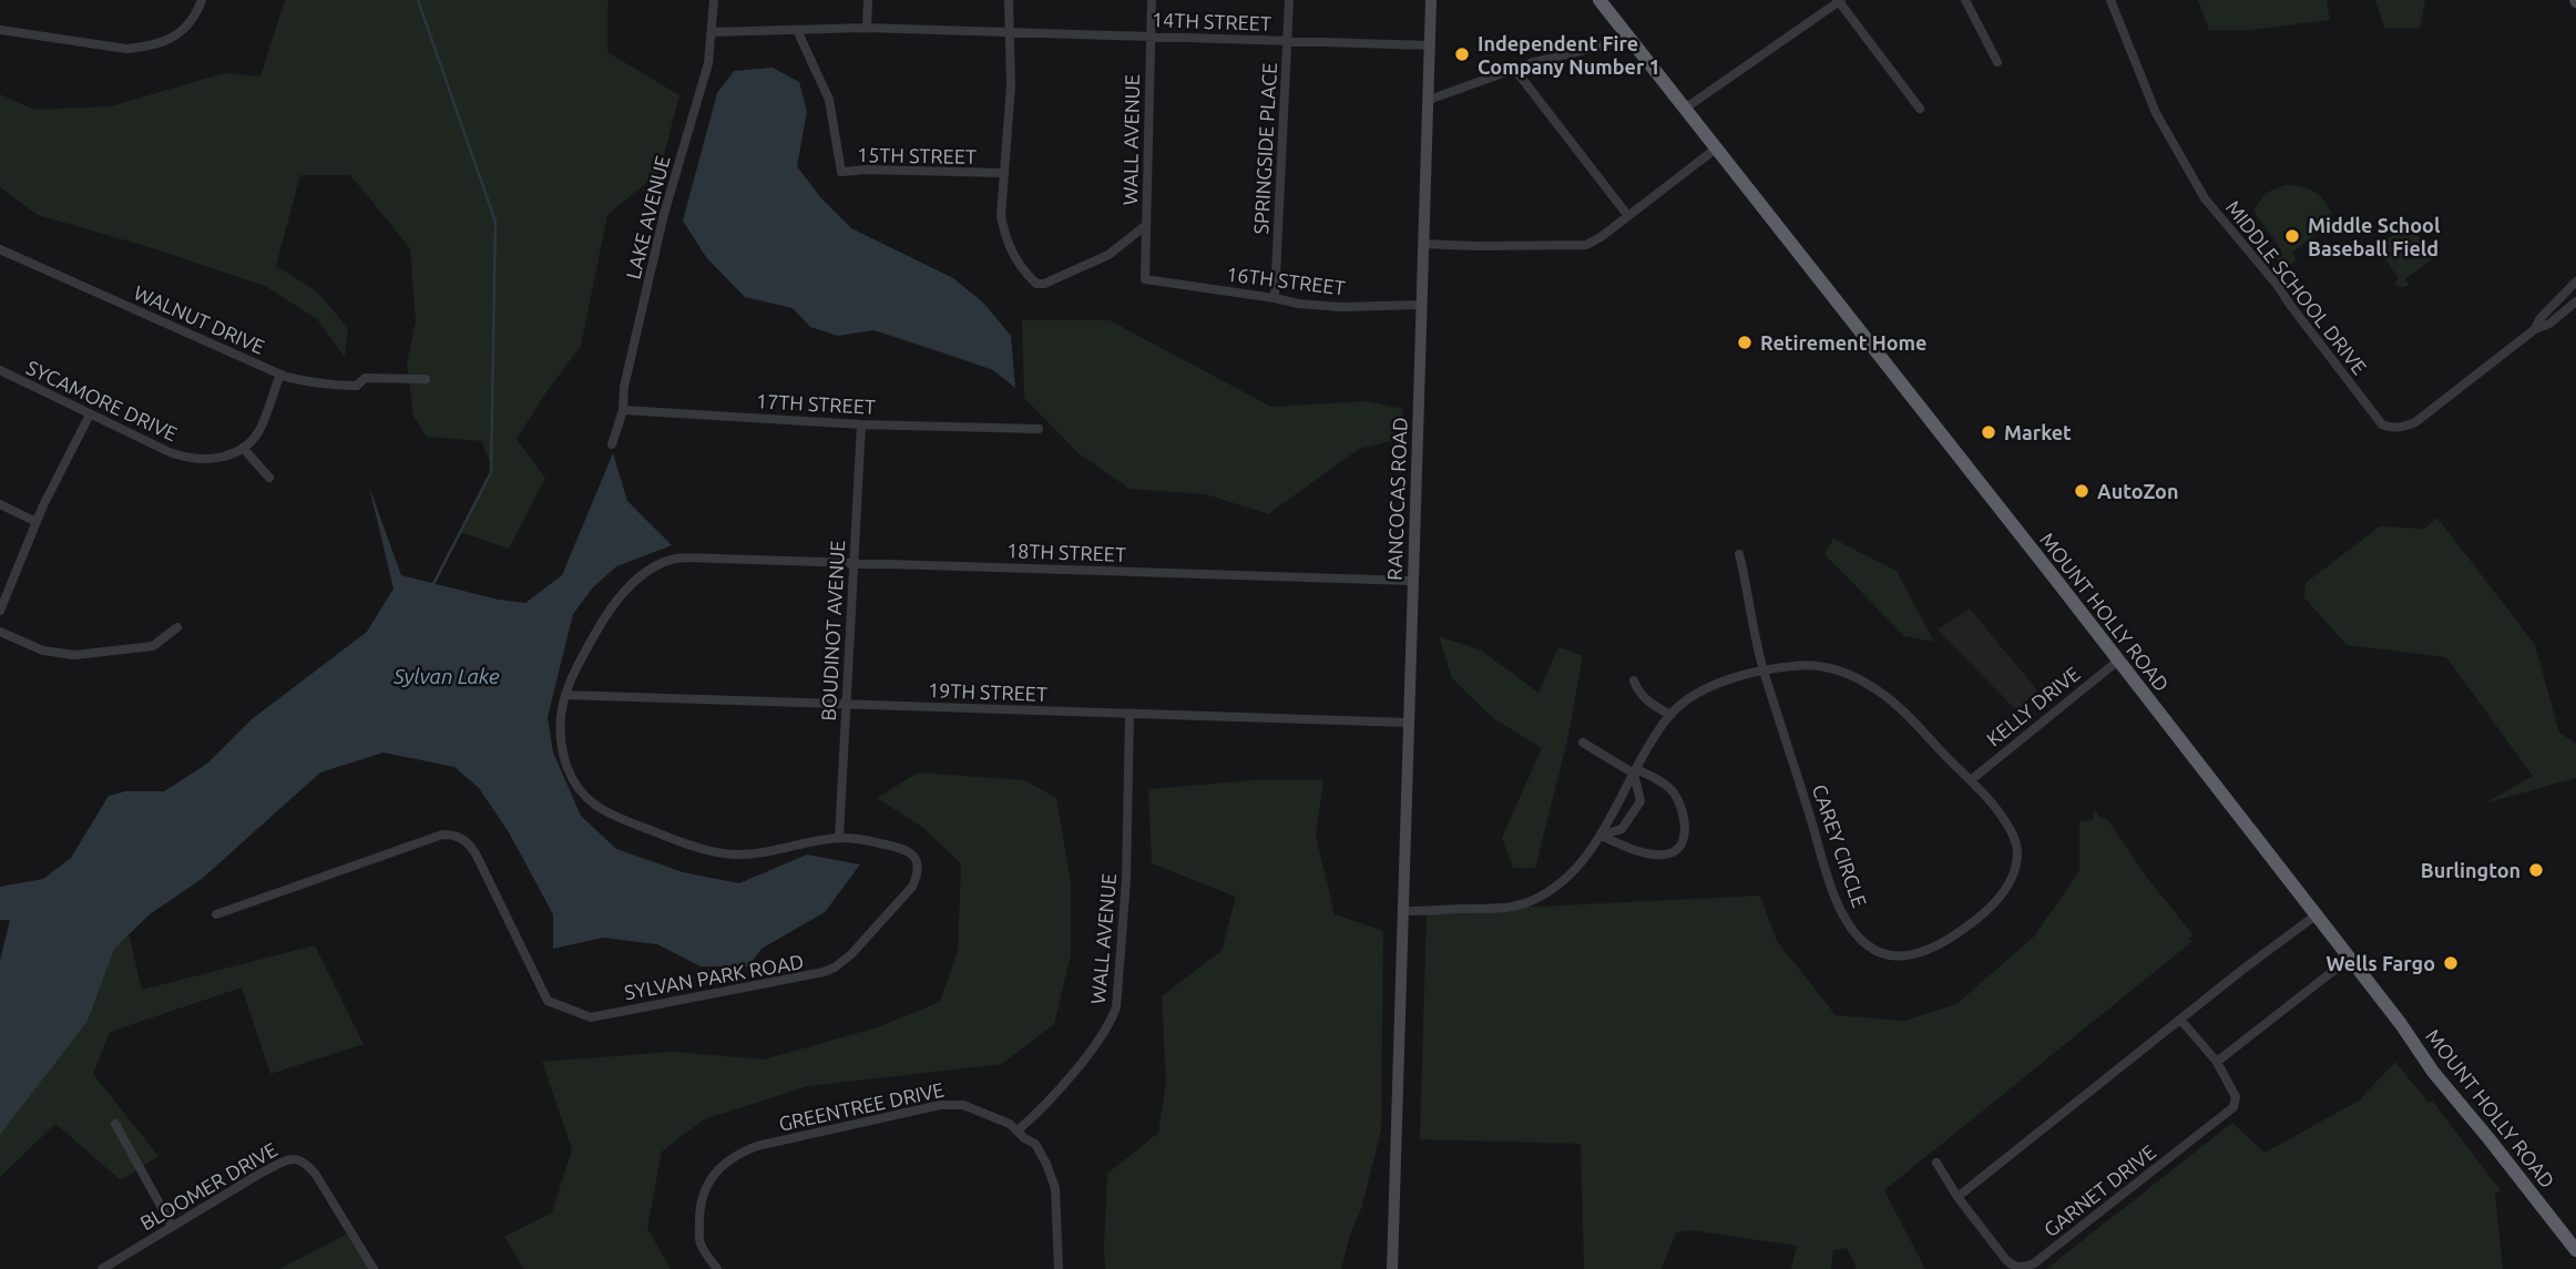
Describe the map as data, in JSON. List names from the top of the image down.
{
  "streets": {
    "highway": ["MOUNT HOLLY ROAD"],
    "main road": ["RANCOCAS ROAD"],
    "street": [
      "14TH STREET",
      "WALL AVENUE",
      "SPRINGSIDE PLACE",
      "15TH STREET",
      "LAKE AVENUE",
      "16TH STREET",
      "MIDDLE SCHOOL DRIVE",
      "WALNUT DRIVE",
      "SYCAMORE DRIVE",
      "17TH STREET",
      "18TH STREET",
      "BOUDINOT AVENUE",
      "19TH STREET",
      "KELLY DRIVE",
      "CAREY CIRCLE",
      "SYLVAN PARK ROAD",
      "GREENTREE DRIVE",
      "BLOOMER DRIVE",
      "GARNET DRIVE"
    ]
  },
  "crossings": [
    ["14TH STREET", "WALL AVENUE"],
    ["14TH STREET", "SPRINGSIDE PLACE"],
    ["14TH STREET", "15TH STREET"],
    ["14TH STREET", "LAKE AVENUE"],
    ["14TH STREET", "RANCOCAS ROAD"],
    ["WALL AVENUE", "16TH STREET"],
    ["WALL AVENUE", "19TH STREET"],
    ["WALL AVENUE", "GREENTREE DRIVE"],
    ["SPRINGSIDE PLACE", "16TH STREET"],
    ["LAKE AVENUE", "17TH STREET"],
    ["16TH STREET", "RANCOCAS ROAD"],
    ["17TH STREET", "BOUDINOT AVENUE"],
    ["RANCOCAS ROAD", "18TH STREET"],
    ["RANCOCAS ROAD", "19TH STREET"],
    ["18TH STREET", "BOUDINOT AVENUE"],
    ["18TH STREET", "SYLVAN PARK ROAD"],
    ["MOUNT HOLLY ROAD", "KELLY DRIVE"],
    ["BOUDINOT AVENUE", "19TH STREET"],
    ["BOUDINOT AVENUE", "SYLVAN PARK ROAD"],
    ["19TH STREET", "SYLVAN PARK ROAD"],
    ["KELLY DRIVE", "CAREY CIRCLE"]
  ],
  "water": ["Sylvan Lake"],
  "places": [
    "Independent Fire Company Number 1",
    "Middle School Baseball Field",
    "Retirement Home",
    "Market",
    "AutoZon",
    "Burlington",
    "Wells Fargo"
  ]
}
